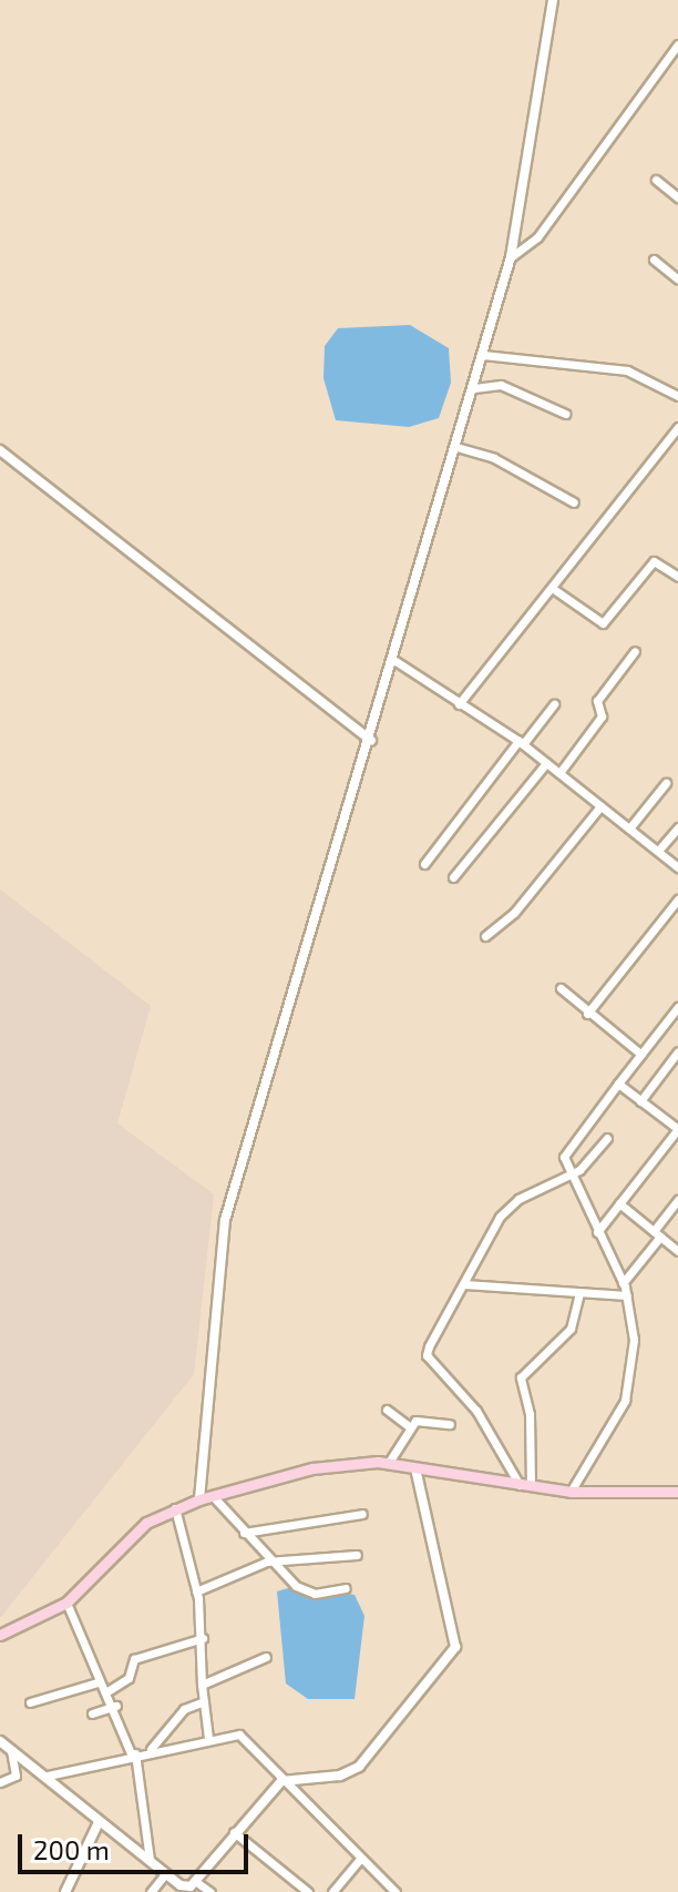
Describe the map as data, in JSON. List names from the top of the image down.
{
  "scale_bar": "200 m"
}
